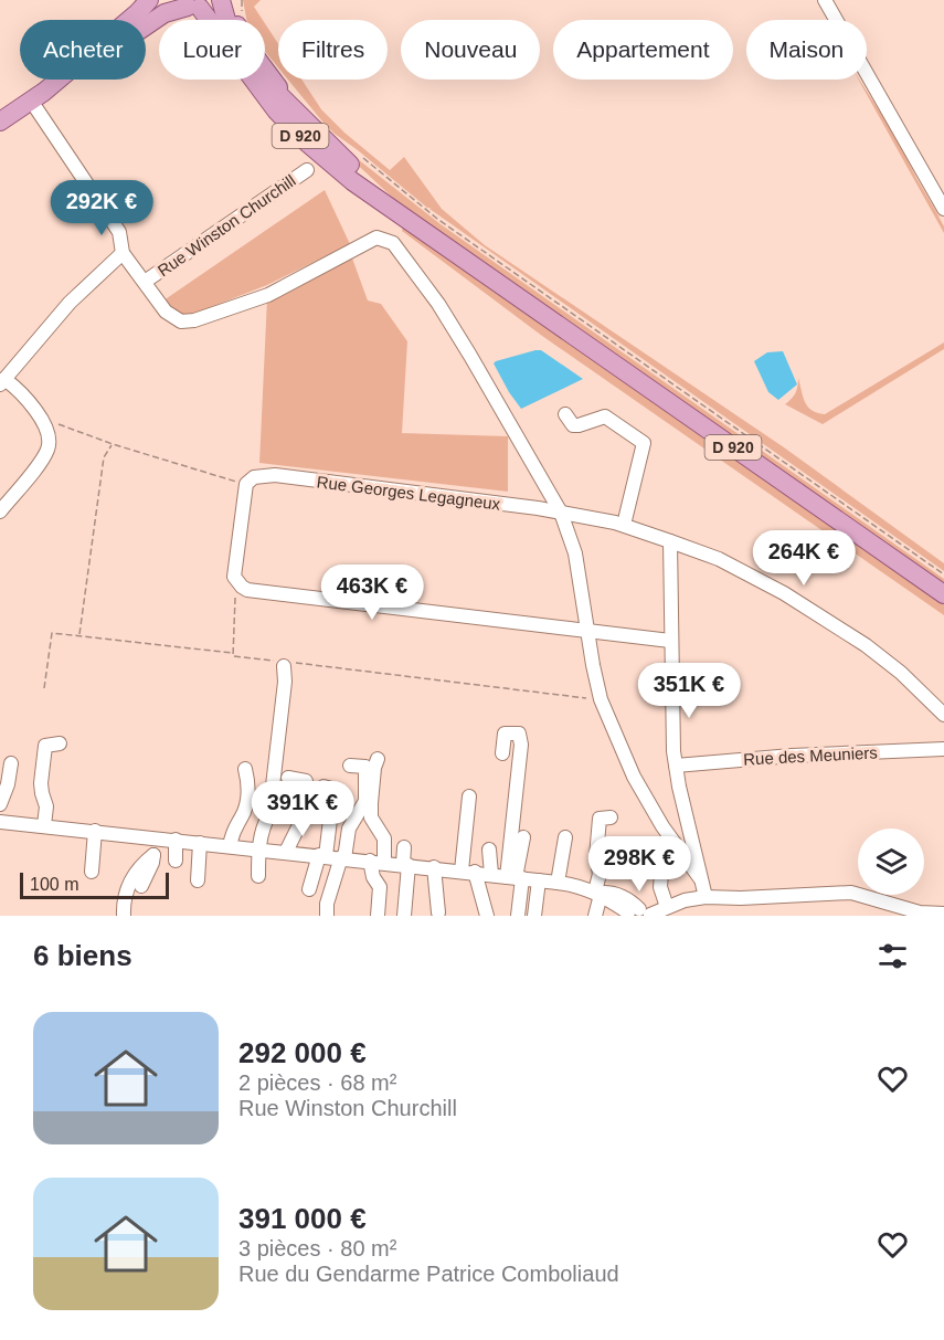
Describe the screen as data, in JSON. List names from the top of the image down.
{
  "streets": {
    "main road": ["D 920"],
    "street": ["Rue Winston Churchill", "Rue Georges Legagneux", "Rue des Meuniers"]
  },
  "scale_bar": "100 m",
  "page": {
    "chip": [
      "Acheter",
      "Louer",
      "Filtres",
      "Nouveau",
      "Appartement",
      "Maison"
    ],
    "price": [
      "292K €",
      "264K €",
      "463K €",
      "351K €",
      "391K €",
      "298K €"
    ],
    "scale": "100 m",
    "heading": "6 biens",
    "list": [
      {
        "name": "292 000 €",
        "note": "2 pièces · 68 m² · Rue Winston Churchill"
      },
      {
        "name": "391 000 €",
        "note": "3 pièces · 80 m² · Rue du Gendarme Patrice Comboliaud"
      }
    ]
  }
}
